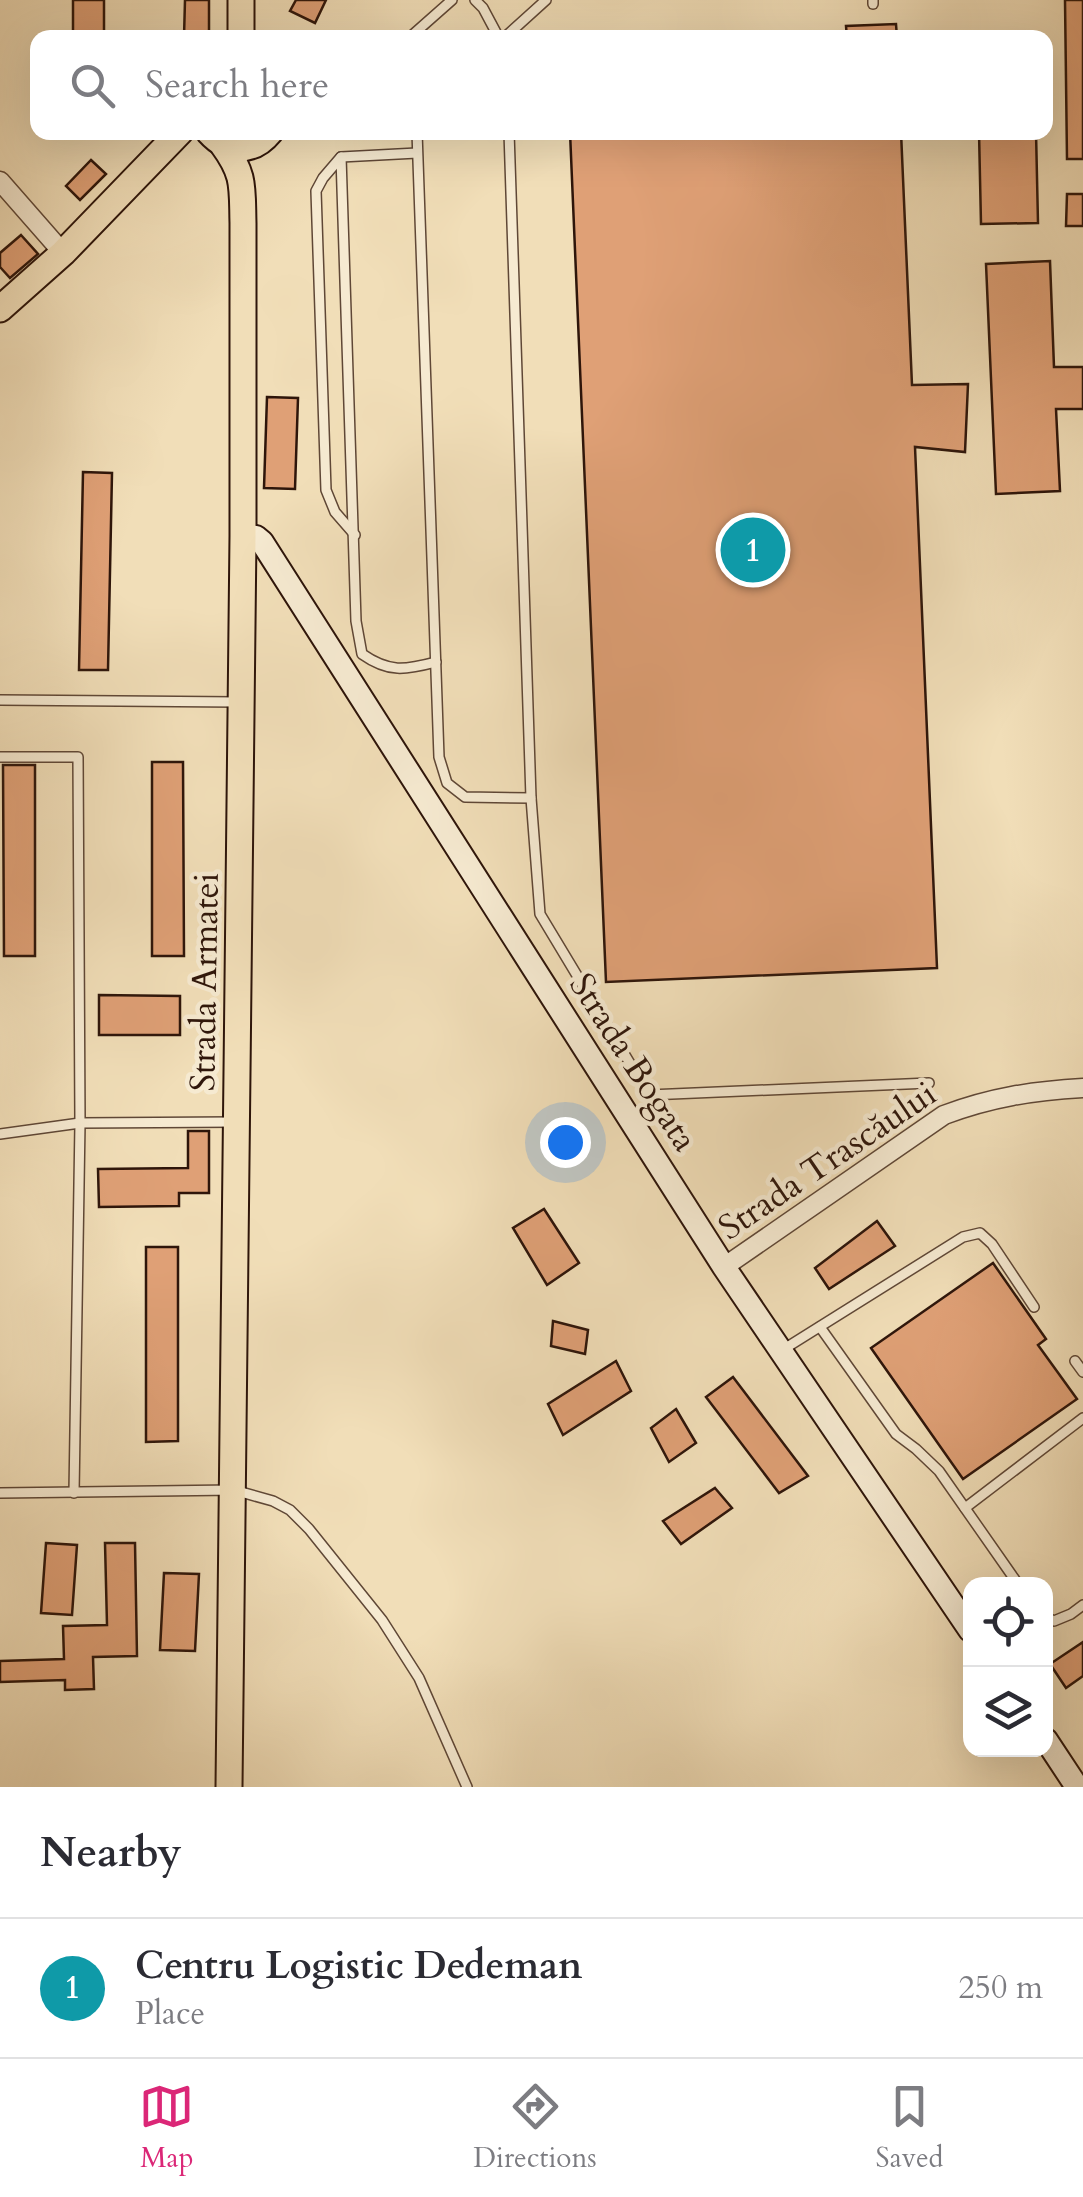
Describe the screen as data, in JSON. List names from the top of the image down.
{
  "streets": {
    "main road": ["Strada Armatei", "Strada Bogata"],
    "street": ["Strada Trascăului"]
  },
  "crossings": [
    ["Strada Armatei", "Strada Bogata"],
    ["Strada Bogata", "Strada Trascăului"]
  ],
  "page": {
    "search": "Search here",
    "pins": "1",
    "heading": "Nearby",
    "list": [
      {
        "mark": "1",
        "name": "Centru Logistic Dedeman",
        "note": "Place",
        "value": "250 m"
      }
    ],
    "nav": ["Map", "Directions", "Saved"]
  }
}
